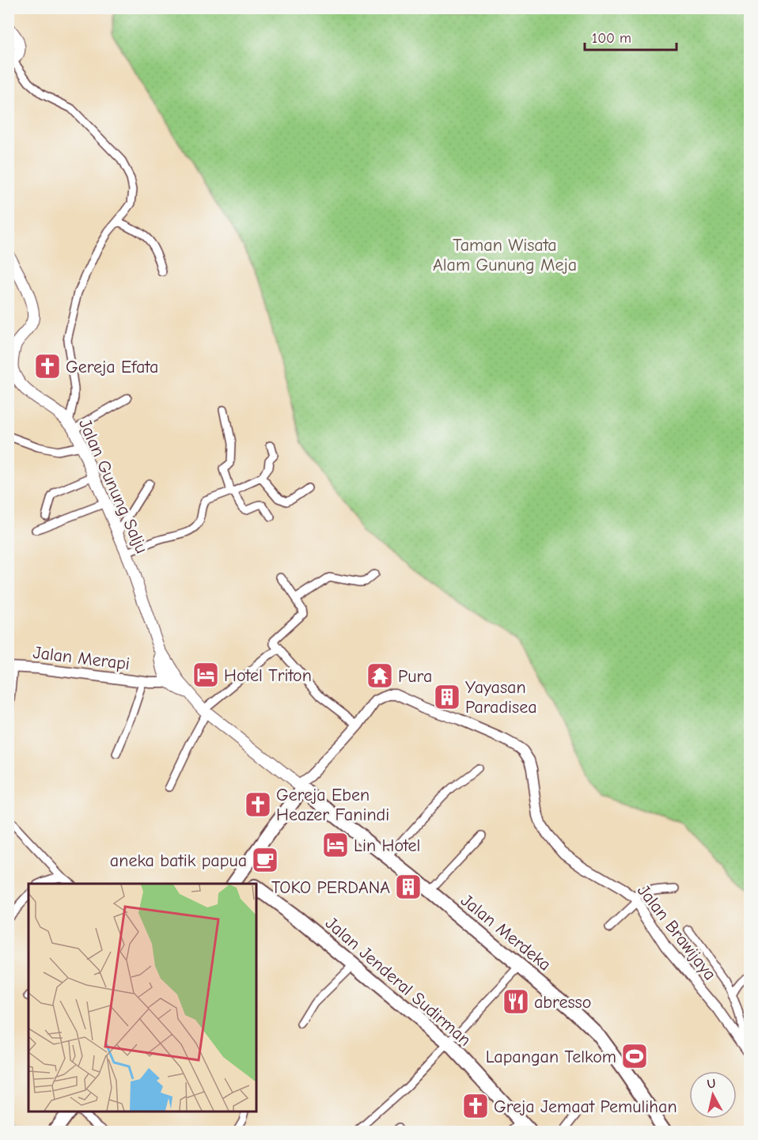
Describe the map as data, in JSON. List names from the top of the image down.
{
  "streets": {
    "highway": ["Jalan Merdeka", "Jalan Jenderal Sudirman"],
    "main road": ["Jalan Gunung Salju"],
    "street": ["Jalan Merapi", "Jalan Brawijaya"]
  },
  "crossings": [
    ["Jalan Gunung Salju", "Jalan Merapi"],
    ["Jalan Merdeka", "Jalan Brawijaya"]
  ],
  "parks": ["Taman Wisata Alam Gunung Meja"],
  "places": {
    "church": ["Gereja Efata", "Gereja Eben Heazer Fanindi", "Greja Jemaat Pemulihan"],
    "hotel": ["Hotel Triton", "Lin Hotel"],
    "temple": ["Pura"],
    "building": ["Yayasan Paradisea", "TOKO PERDANA"],
    "cafe": ["aneka batik papua"],
    "restaurant": ["abresso"],
    "sports": ["Lapangan Telkom"]
  },
  "scale_bar": "100 m",
  "north": "top"
}
